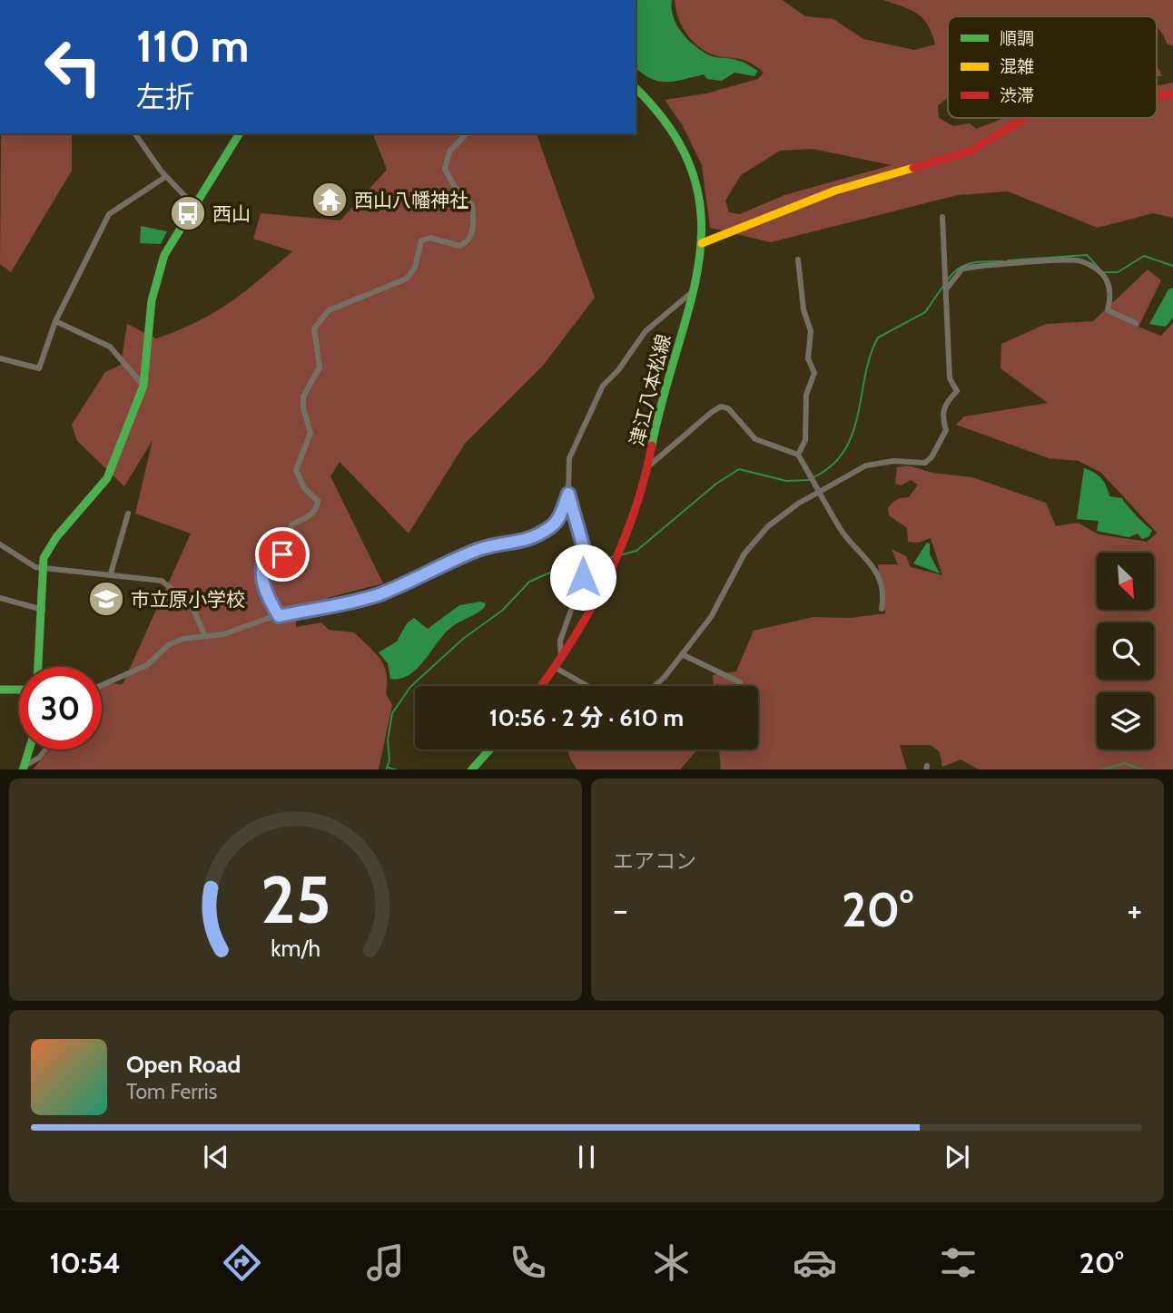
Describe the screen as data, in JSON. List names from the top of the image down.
{
  "streets": {
    "street": ["津江八本松線"]
  },
  "places": {
    "temple": ["西山八幡神社"],
    "bus stop": ["西山"],
    "school or university": ["市立原小学校"]
  },
  "legend": ["順調", "混雑", "渋滞"],
  "north": "bottom right",
  "page": {
    "turn": ["110 m", "左折"],
    "limit": "30",
    "trip": "10:56 · 2 分 · 610 m",
    "tile": "エアコン",
    "heat": ["−", "20°", "+"],
    "song": ["Open Road", "Tom Ferris"],
    "tabs": ["10:54", "20°"],
    "gauge": ["25", "km/h"]
  }
}
